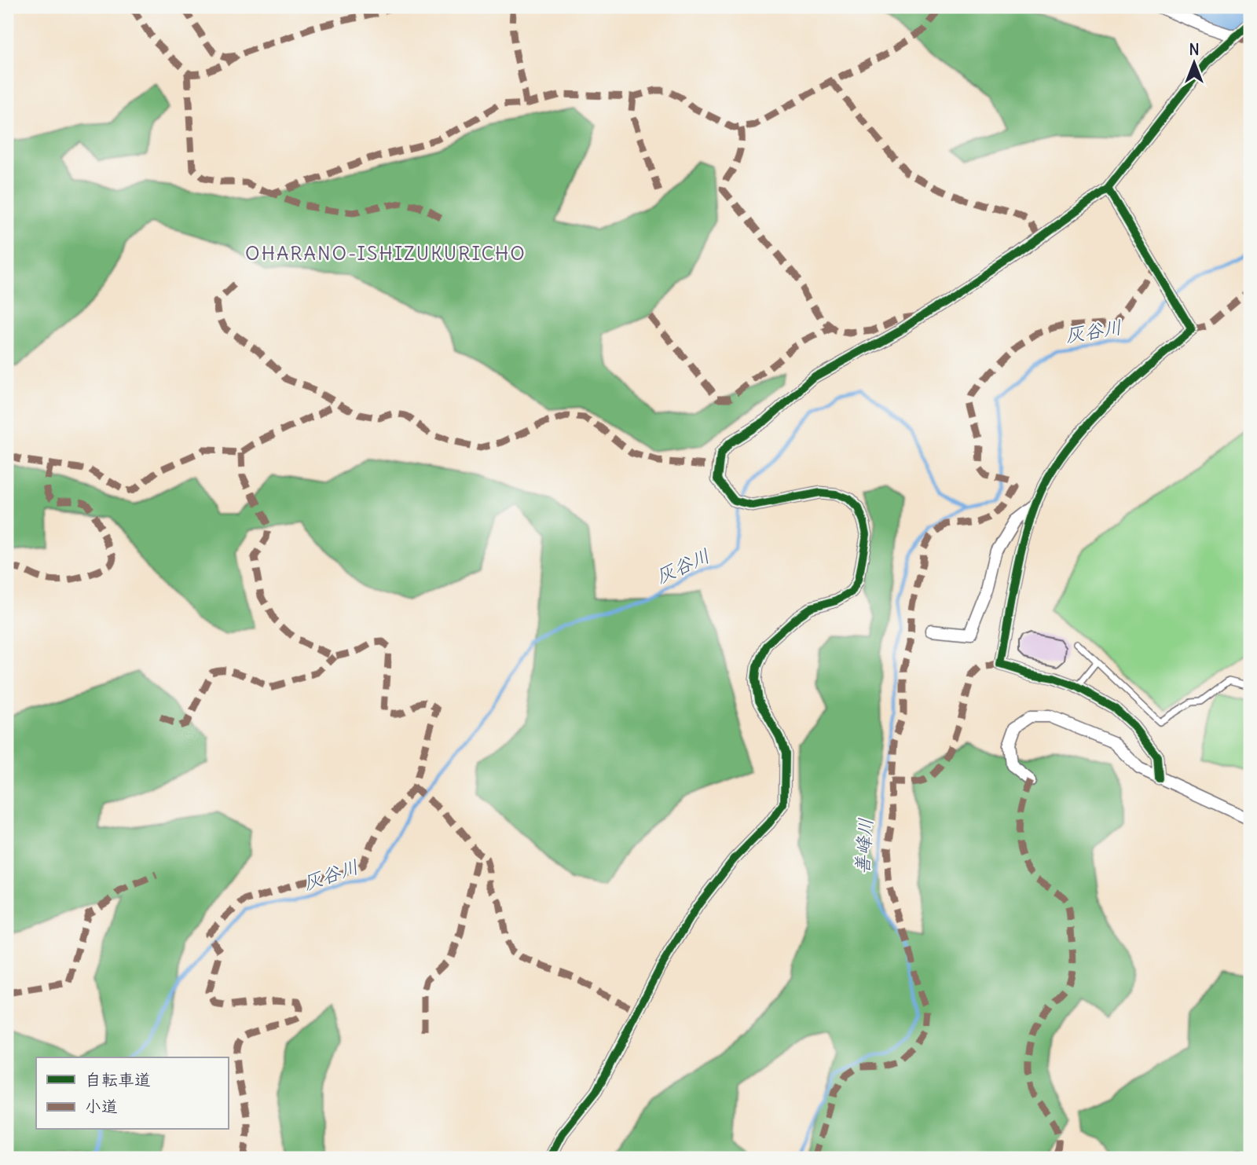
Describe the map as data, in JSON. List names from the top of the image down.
{
  "districts": ["OHARANO-ISHIZUKURICHO"],
  "water": ["灰谷川", "善峰川"],
  "legend": ["自転車道", "小道"],
  "north": "top"
}
